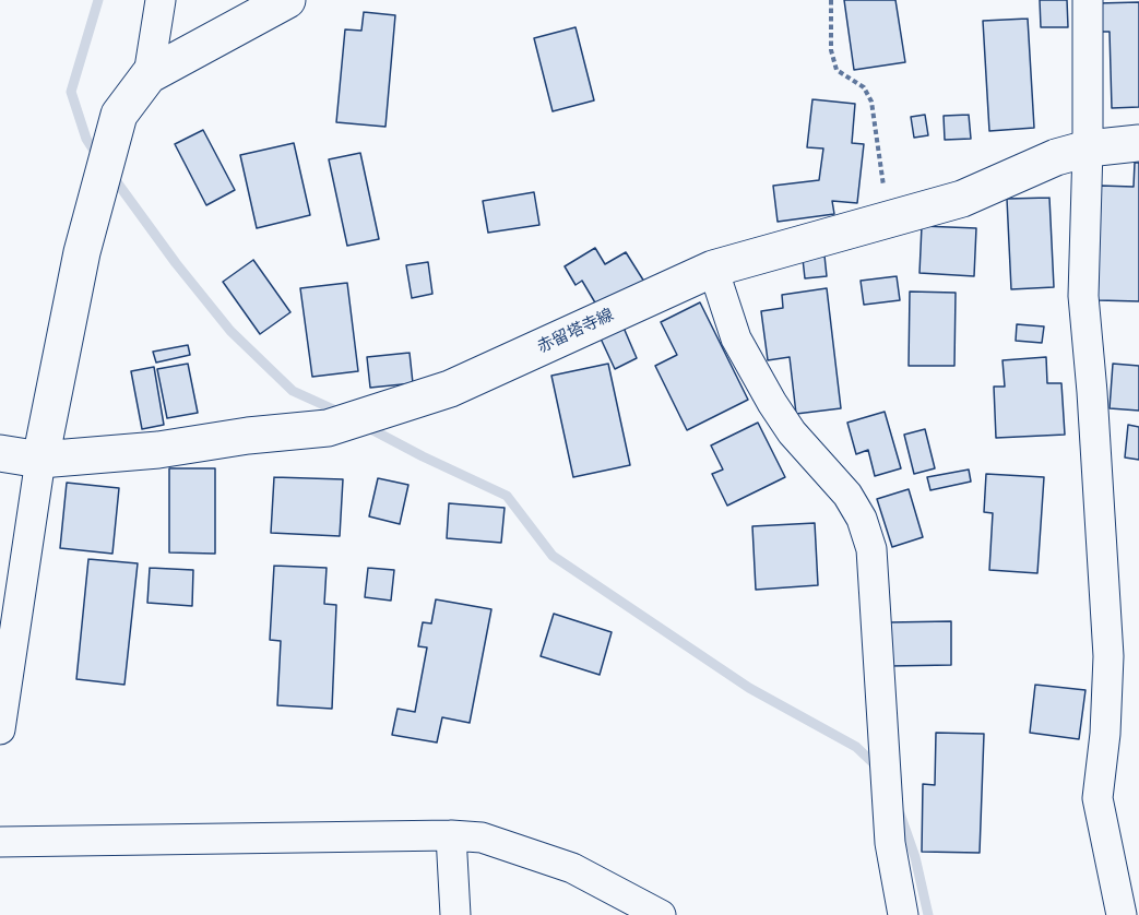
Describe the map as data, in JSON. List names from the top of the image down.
{
  "streets": {
    "main road": ["赤留塔寺線"]
  }
}
